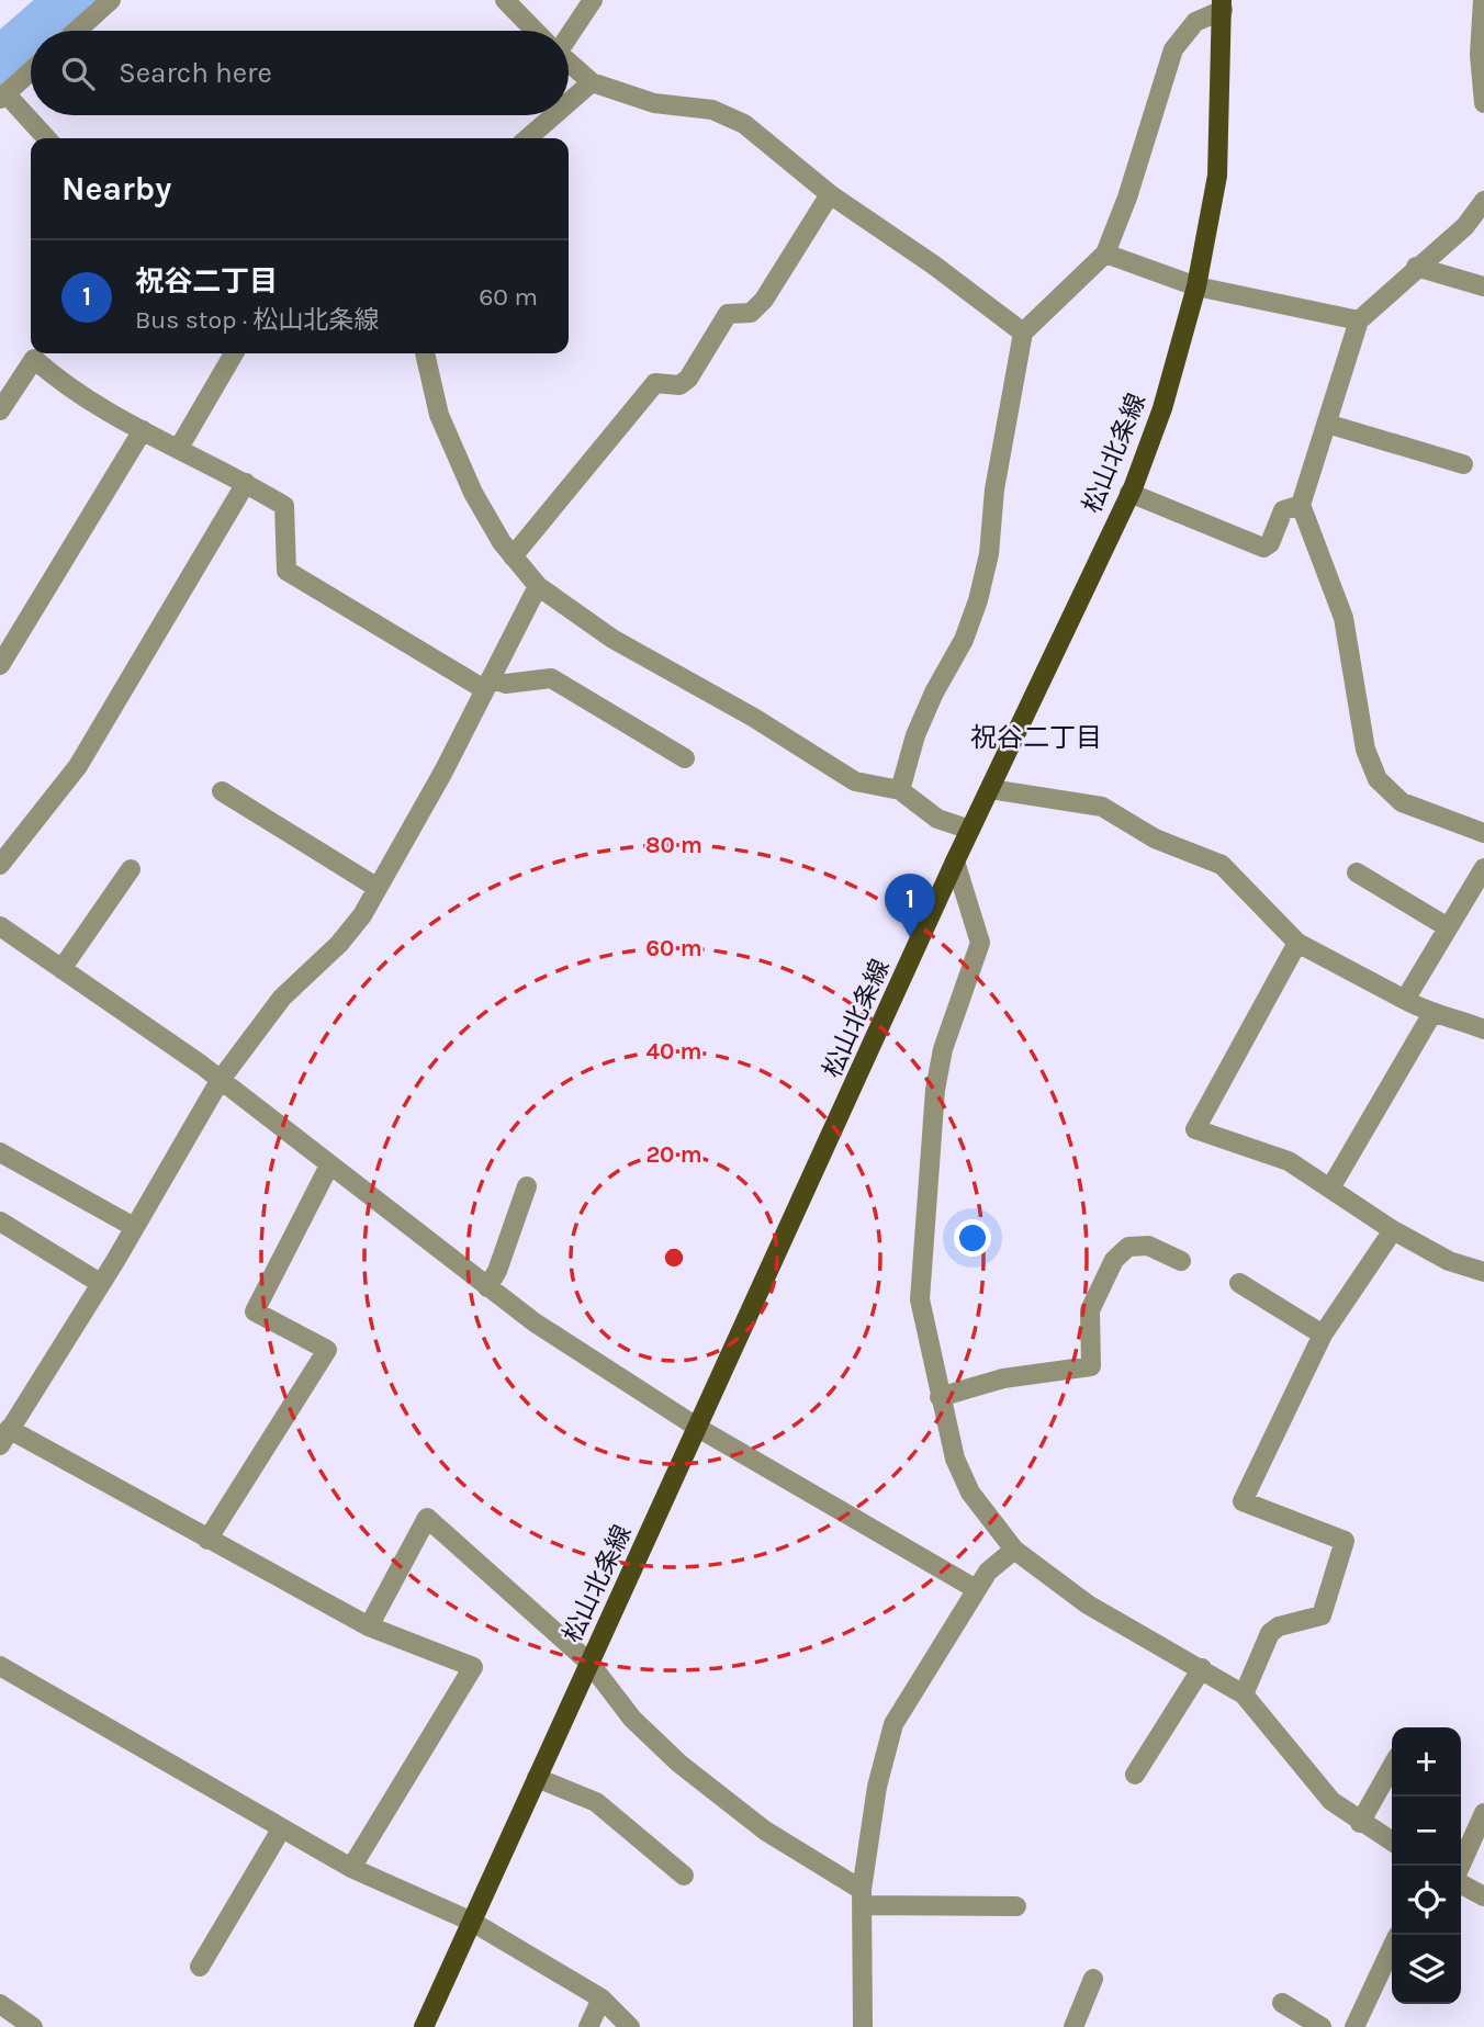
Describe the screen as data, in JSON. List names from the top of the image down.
{
  "streets": {
    "main road": ["松山北条線"]
  },
  "districts": ["祝谷二丁目"],
  "page": {
    "search": "Search here",
    "heading": "Nearby",
    "list": [
      {
        "mark": "1",
        "name": "祝谷二丁目",
        "note": "Bus stop · 松山北条線",
        "value": "60 m"
      }
    ],
    "pins": "1",
    "map_buttons": ["+", "−"]
  },
  "rings": [
    "80 m",
    "60 m",
    "40 m",
    "20 m"
  ]
}
